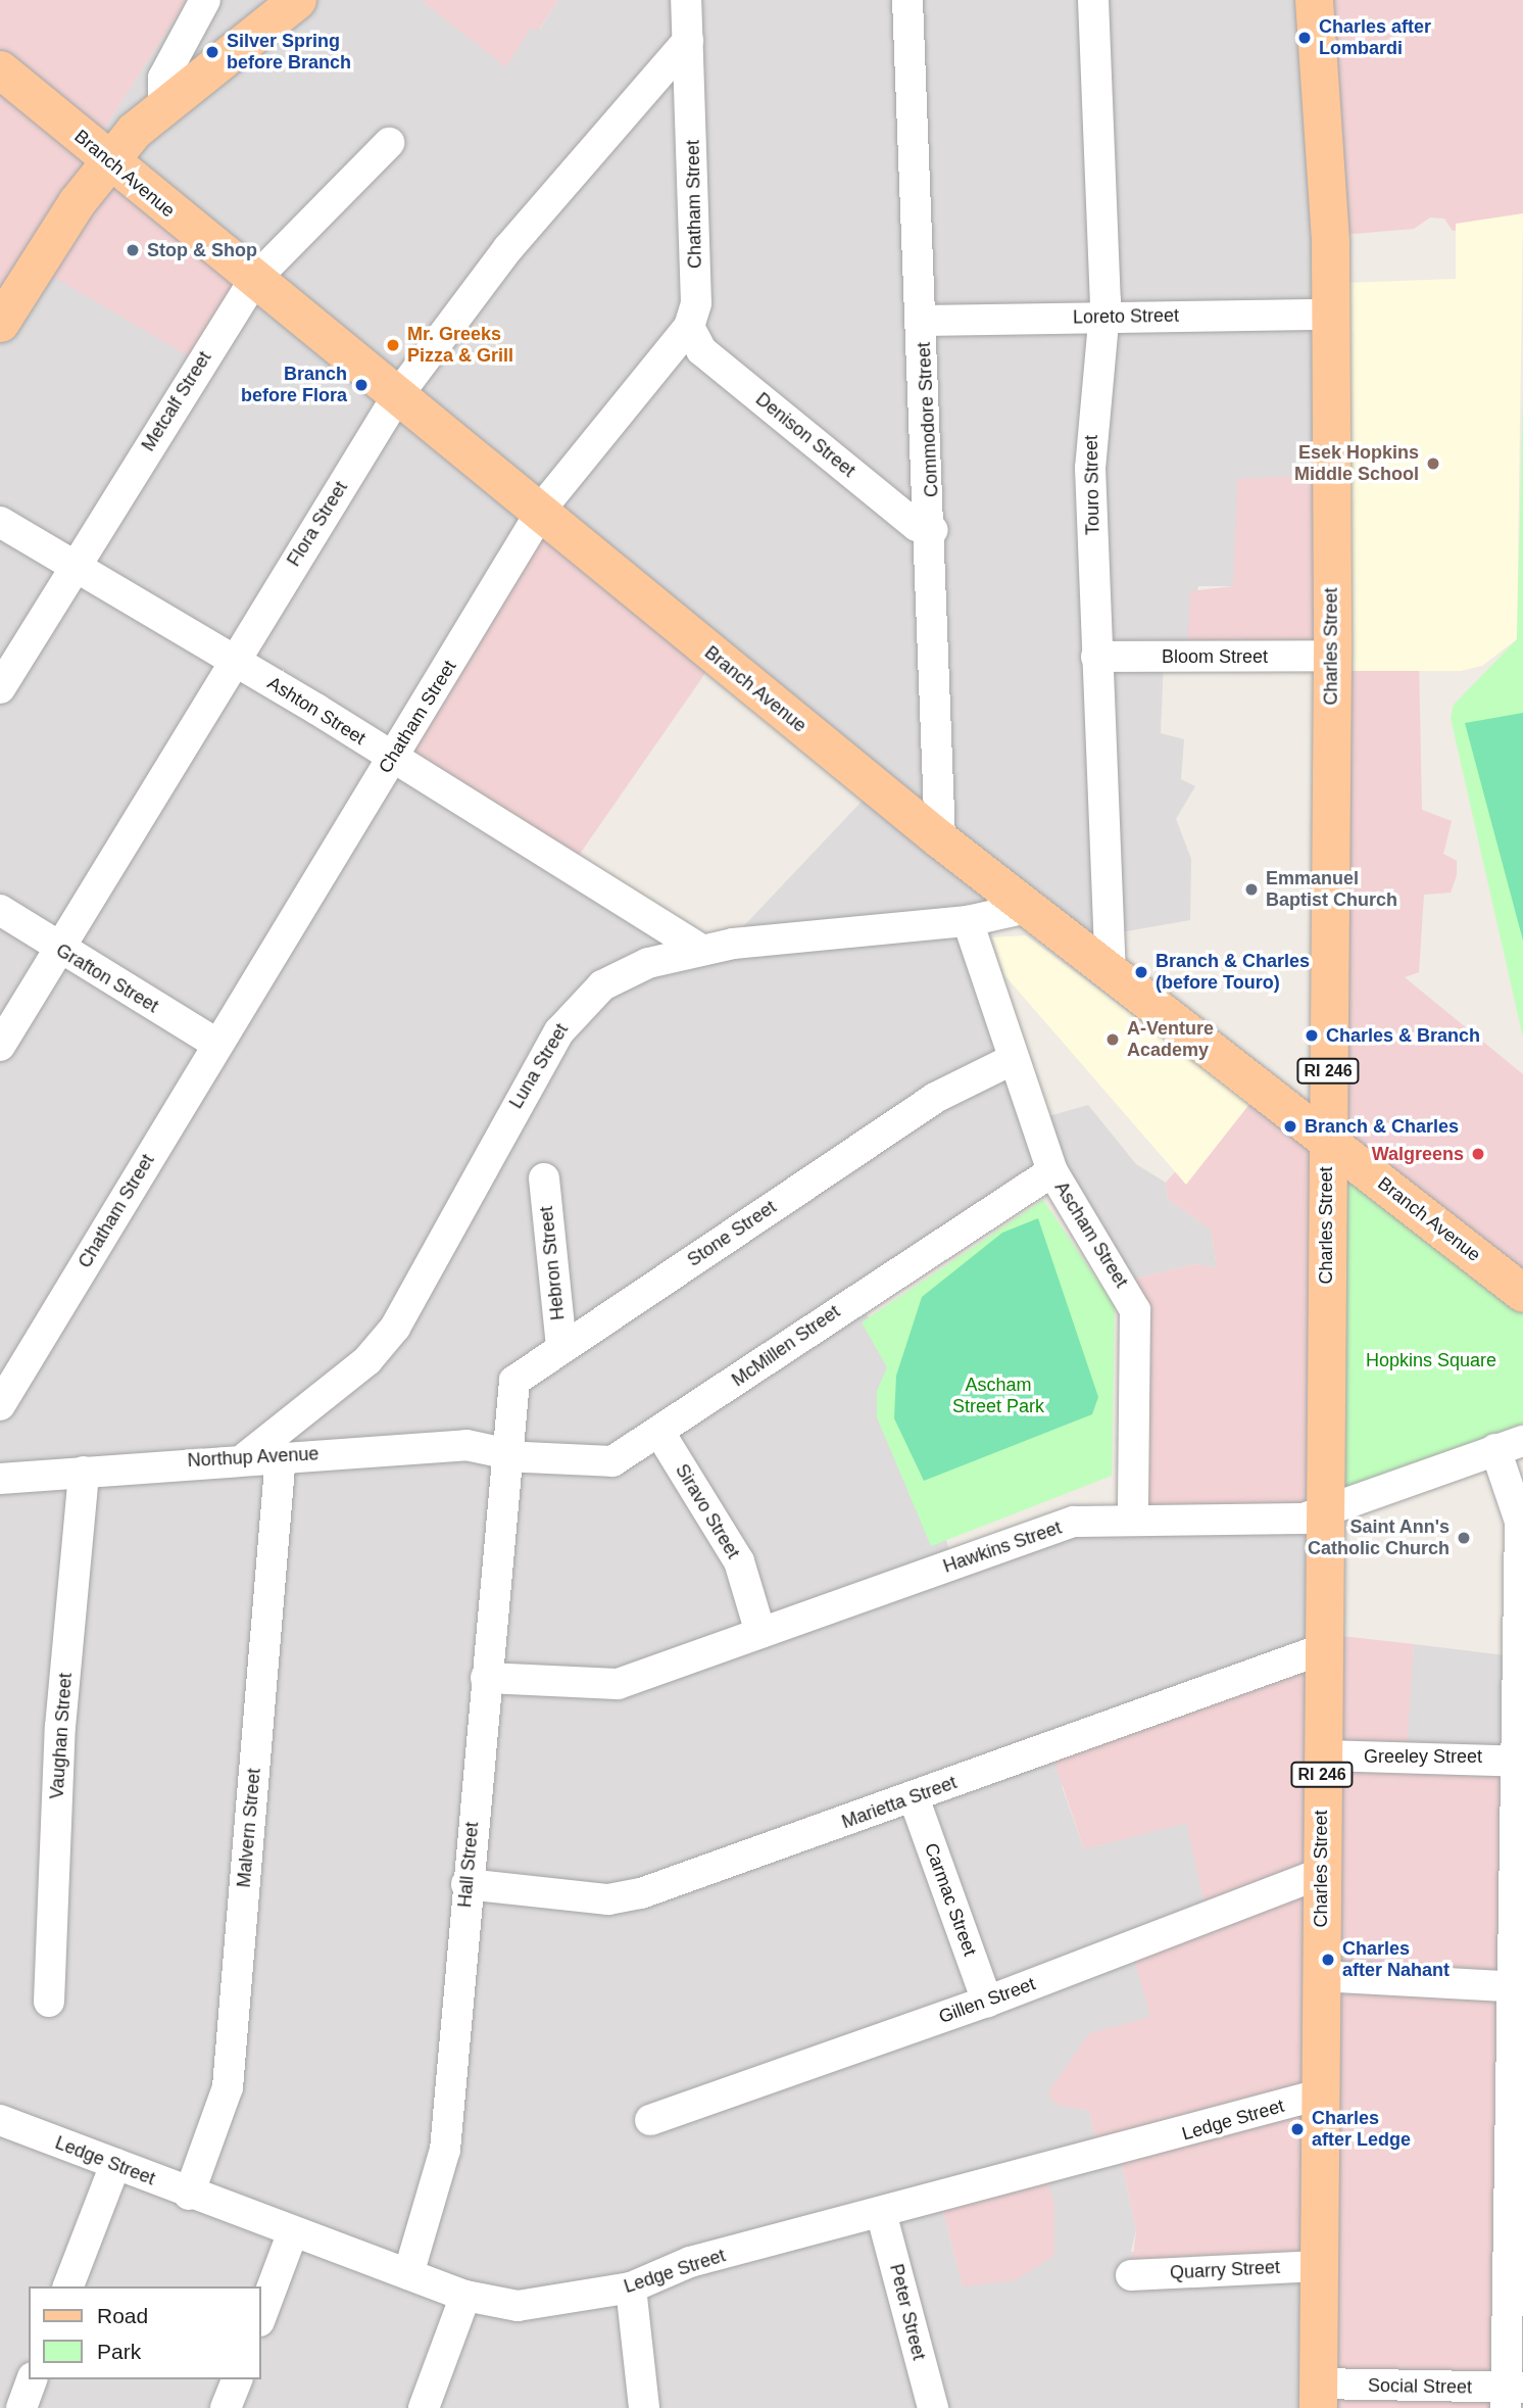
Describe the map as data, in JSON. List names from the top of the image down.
{
  "streets": {
    "main road": ["Branch Avenue", "Charles Street", "RI 246"],
    "street": [
      "Chatham Street",
      "Loreto Street",
      "Metcalf Street",
      "Commodore Street",
      "Denison Street",
      "Touro Street",
      "Flora Street",
      "Bloom Street",
      "Ashton Street",
      "Grafton Street",
      "Luna Street",
      "Stone Street",
      "Ascham Street",
      "Hebron Street",
      "McMillen Street",
      "Northup Avenue",
      "Siravo Street",
      "Hawkins Street",
      "Vaughan Street",
      "Greeley Street",
      "Marietta Street",
      "Malvern Street",
      "Hall Street",
      "Carmac Street",
      "Gillen Street",
      "Ledge Street",
      "Quarry Street",
      "Peter Street",
      "Social Street"
    ]
  },
  "crossings": [
    ["Branch Avenue", "Chatham Street"],
    ["Branch Avenue", "Metcalf Street"],
    ["Branch Avenue", "Commodore Street"],
    ["Branch Avenue", "Touro Street"],
    ["Branch Avenue", "Flora Street"],
    ["Branch Avenue", "Charles Street"],
    ["Branch Avenue", "Luna Street"],
    ["Chatham Street", "Denison Street"],
    ["Chatham Street", "Flora Street"],
    ["Chatham Street", "Ashton Street"],
    ["Chatham Street", "Grafton Street"],
    ["Loreto Street", "Commodore Street"],
    ["Loreto Street", "Touro Street"],
    ["Loreto Street", "Charles Street"],
    ["Metcalf Street", "Ashton Street"],
    ["Commodore Street", "Denison Street"],
    ["Touro Street", "Bloom Street"],
    ["Flora Street", "Ashton Street"],
    ["Flora Street", "Grafton Street"],
    ["Charles Street", "Bloom Street"],
    ["Charles Street", "Hawkins Street"],
    ["Charles Street", "Greeley Street"],
    ["Charles Street", "Marietta Street"],
    ["Charles Street", "Gillen Street"],
    ["Charles Street", "Ledge Street"],
    ["Charles Street", "Quarry Street"],
    ["Charles Street", "Social Street"],
    ["Ashton Street", "Luna Street"],
    ["Luna Street", "Ascham Street"],
    ["Luna Street", "Northup Avenue"],
    ["Stone Street", "Ascham Street"],
    ["Stone Street", "Hebron Street"],
    ["Stone Street", "McMillen Street"],
    ["Stone Street", "Northup Avenue"],
    ["Stone Street", "Hall Street"],
    ["Ascham Street", "McMillen Street"],
    ["Ascham Street", "Hawkins Street"],
    ["McMillen Street", "Northup Avenue"],
    ["McMillen Street", "Siravo Street"],
    ["McMillen Street", "Hall Street"],
    ["Northup Avenue", "Vaughan Street"],
    ["Northup Avenue", "Malvern Street"],
    ["Northup Avenue", "Hall Street"],
    ["Siravo Street", "Hawkins Street"],
    ["Hawkins Street", "Hall Street"],
    ["Marietta Street", "Hall Street"],
    ["Marietta Street", "Carmac Street"],
    ["Malvern Street", "Ledge Street"],
    ["Hall Street", "Ledge Street"],
    ["Carmac Street", "Gillen Street"],
    ["Ledge Street", "Peter Street"]
  ],
  "parks": ["Hopkins Square", "Ascham Street Park"],
  "places": [
    "Charles after Lombardi",
    "Silver Spring before Branch",
    "Stop & Shop",
    "Mr. Greeks Pizza & Grill",
    "Branch before Flora",
    "Esek Hopkins Middle School",
    "Emmanuel Baptist Church",
    "Branch & Charles (before Touro)",
    "Charles & Branch",
    "A-Venture Academy",
    "Branch & Charles",
    "Walgreens",
    "Saint Ann's Catholic Church",
    "Charles after Nahant",
    "Charles after Ledge"
  ],
  "legend": ["Road", "Park"]
}
